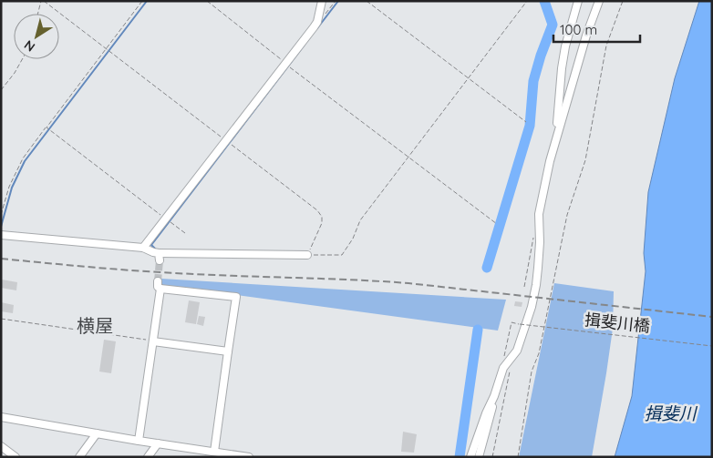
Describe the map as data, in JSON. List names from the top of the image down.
{
  "streets": {
    "path": ["揖斐川橋"]
  },
  "districts": ["横屋"],
  "water": ["揖斐川"],
  "scale_bar": "100 m",
  "north": "bottom left"
}
